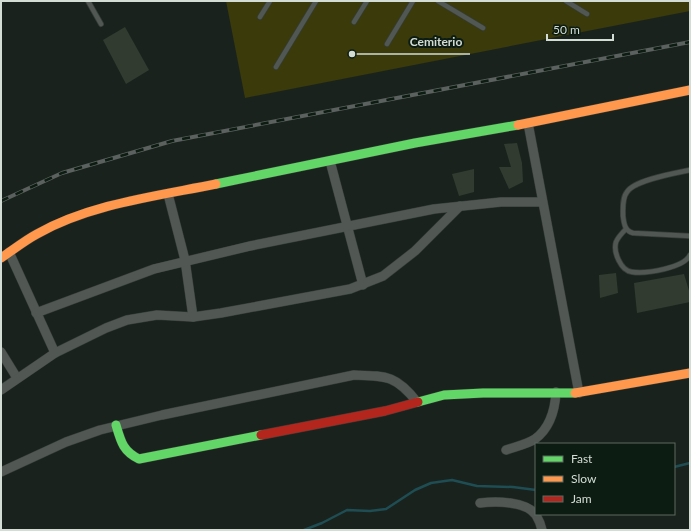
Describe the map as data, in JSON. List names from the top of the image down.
{
  "places": ["Cemiterio"],
  "legend": ["Fast", "Slow", "Jam"],
  "scale_bar": "50 m"
}
